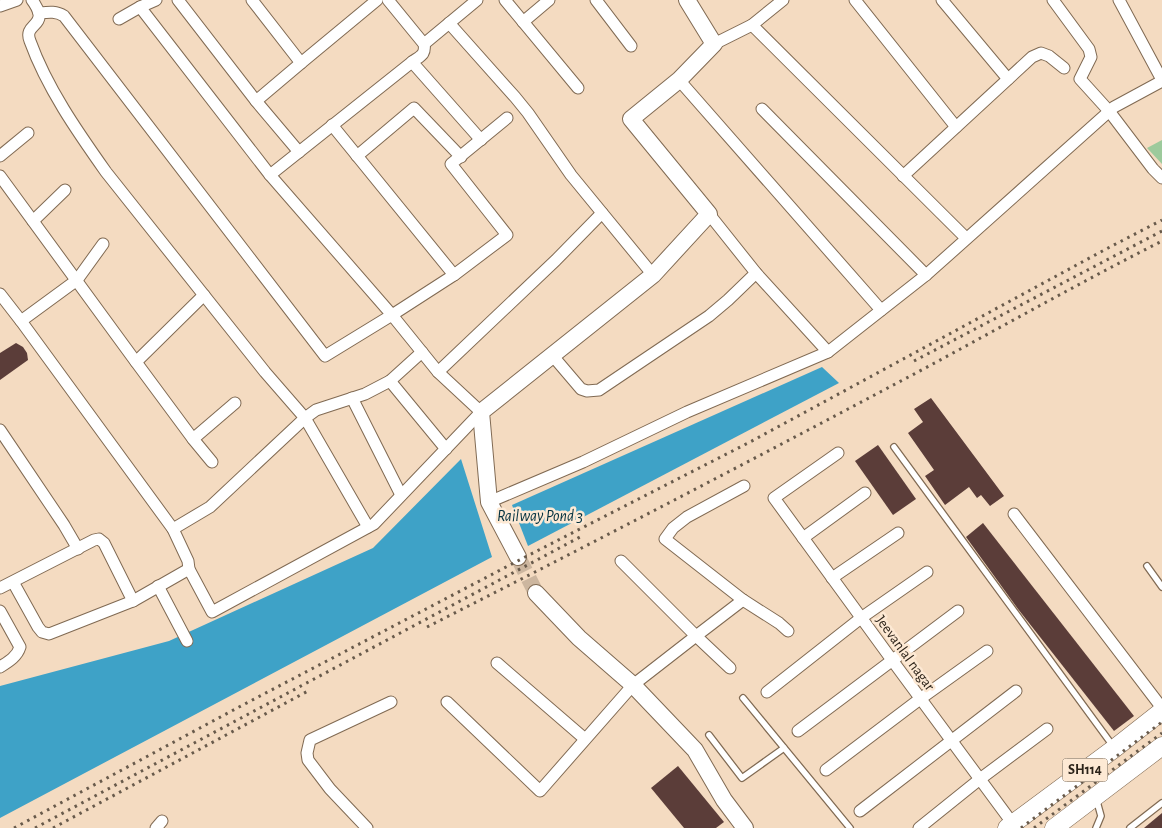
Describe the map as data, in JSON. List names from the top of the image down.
{
  "streets": {
    "main road": ["SH114"],
    "street": ["Jeevanlal nagar"]
  },
  "crossings": [
    ["Jeevanlal nagar", "SH114"]
  ],
  "water": ["Railway Pond 3"]
}
